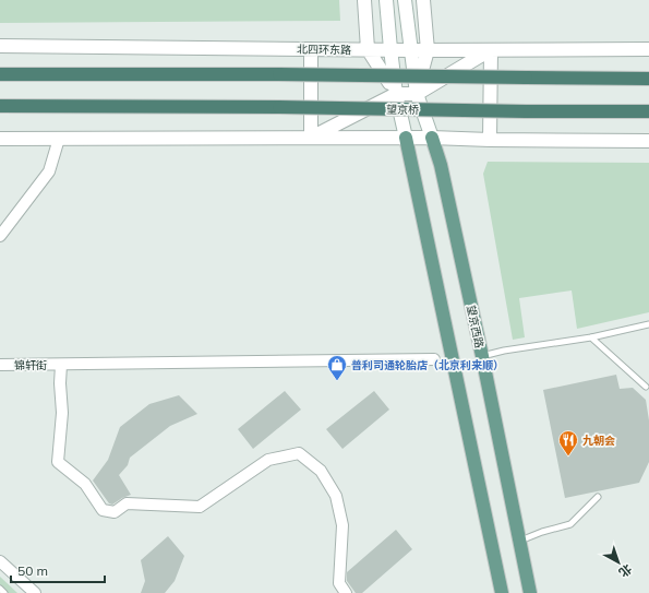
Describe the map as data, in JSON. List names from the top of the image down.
{
  "streets": {
    "highway": ["望京桥"],
    "main road": ["望京西路"],
    "street": ["北四环东路", "锦轩街"]
  },
  "places": {
    "shop": ["普利司通轮胎店（北京利来顺）"],
    "restaurant": ["九朝会"]
  },
  "scale_bar": "50 m",
  "north": "bottom right"
}
